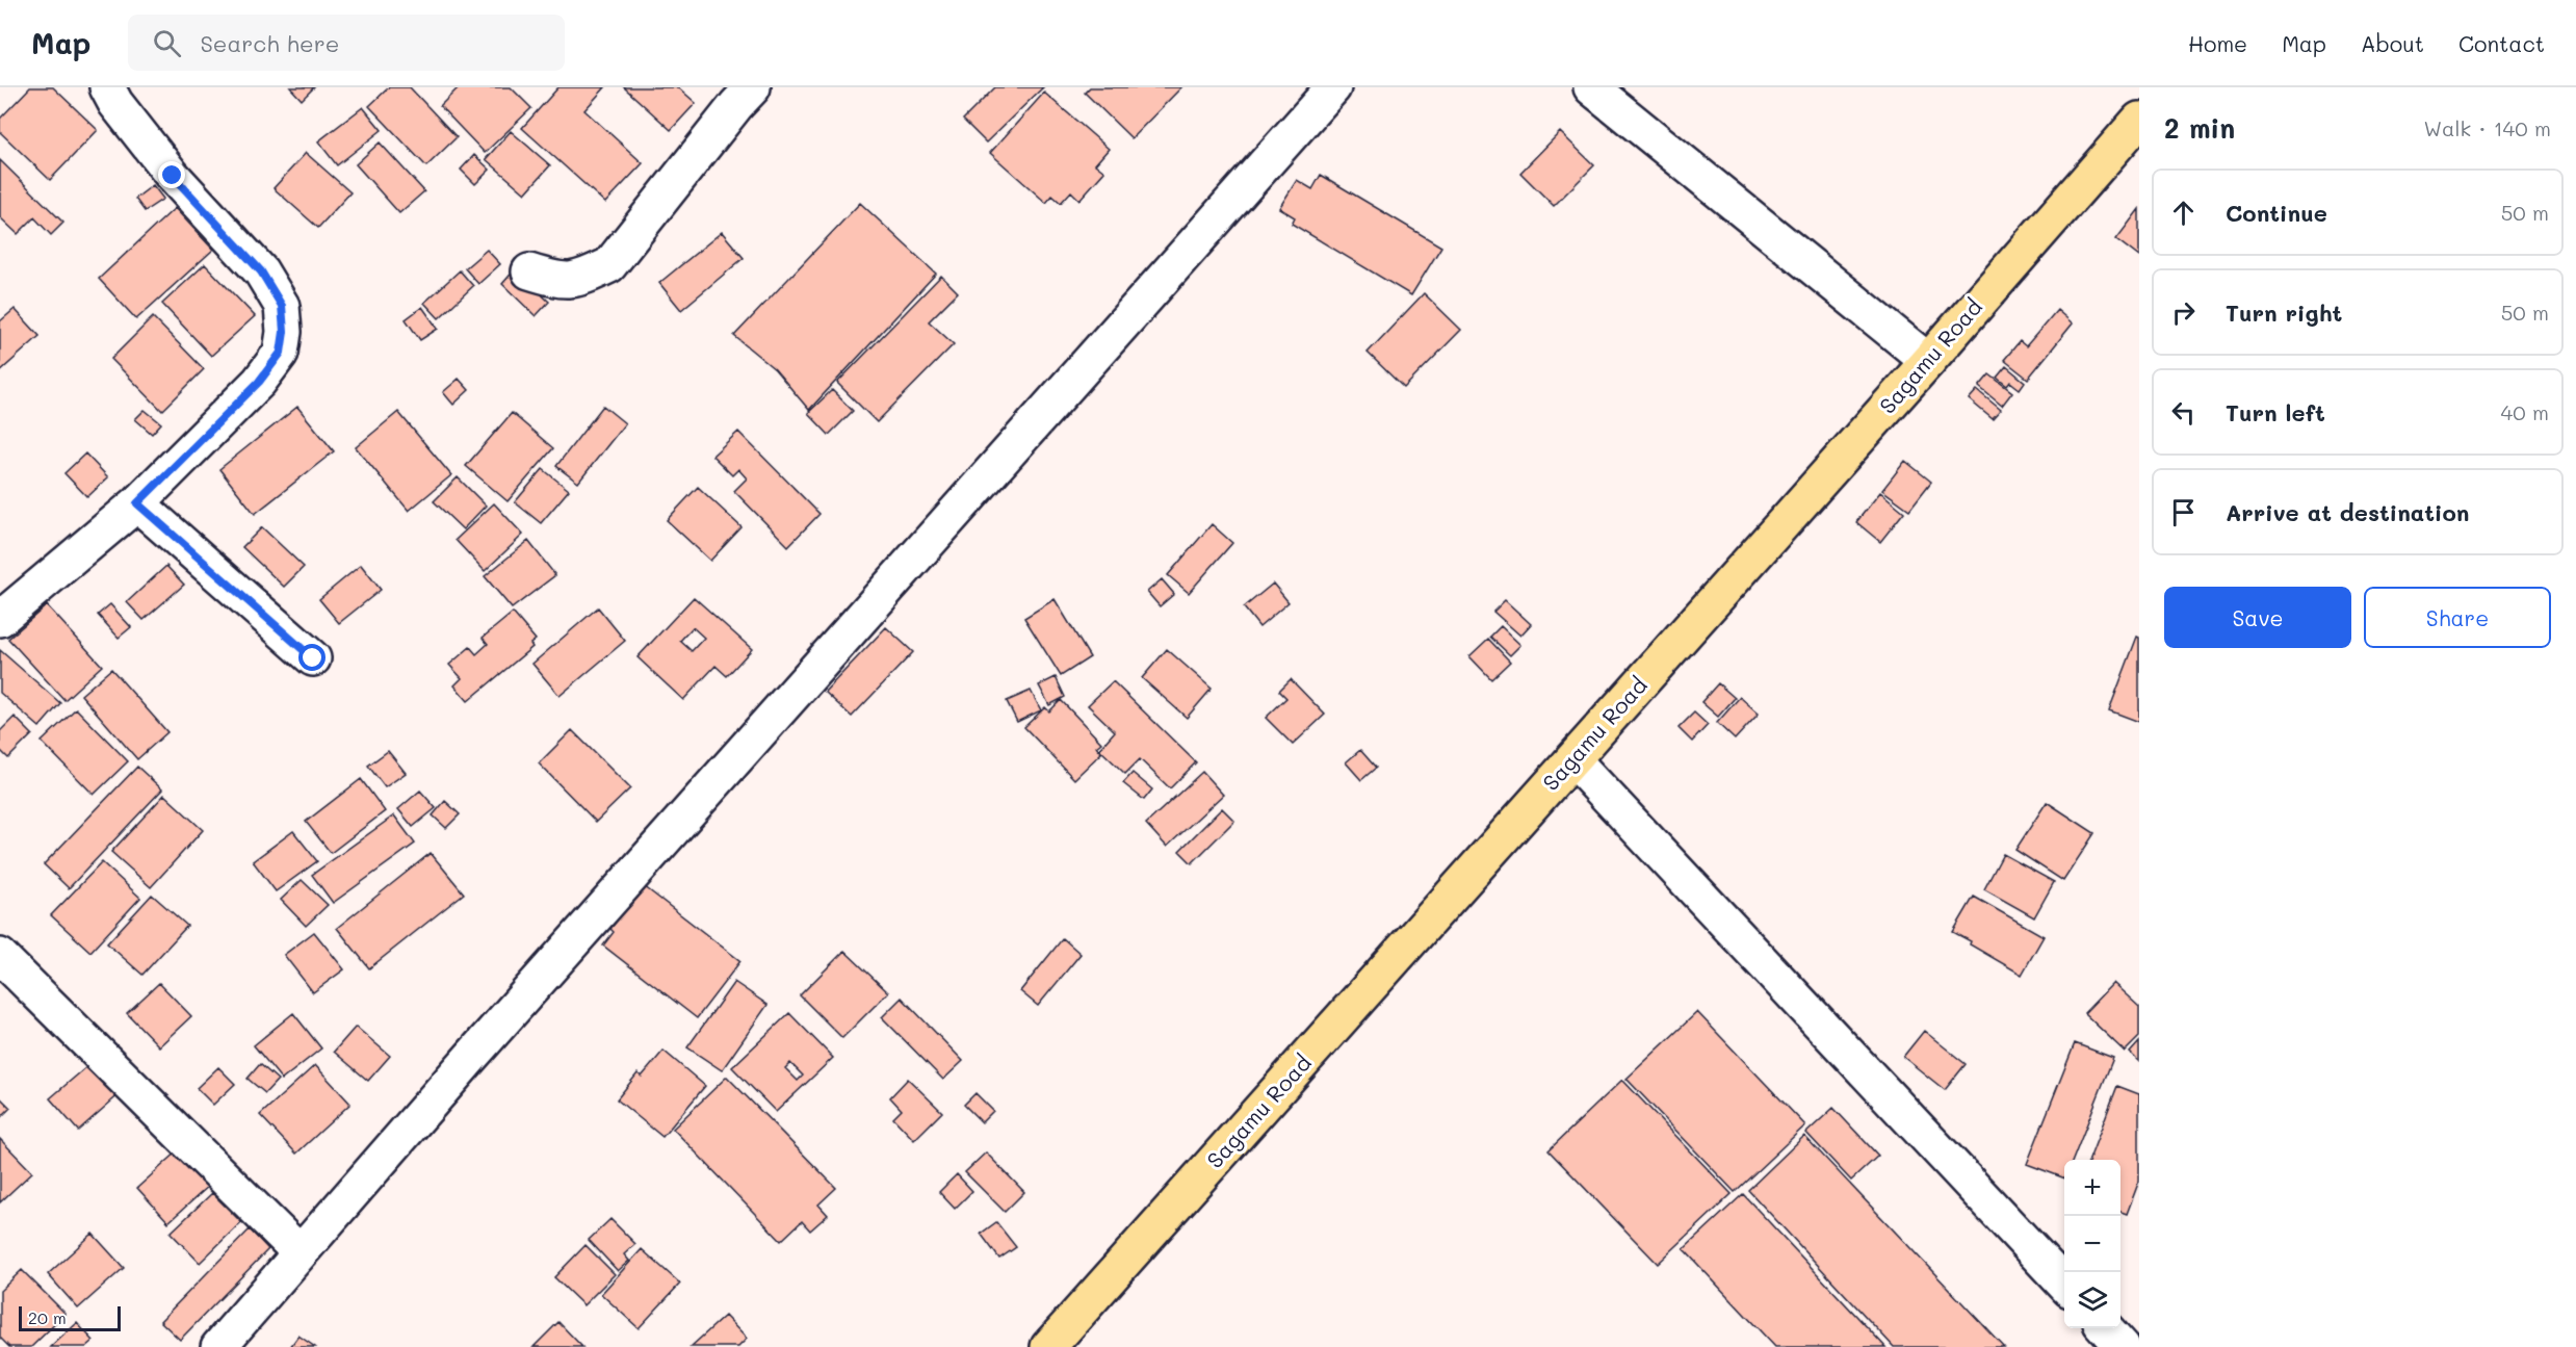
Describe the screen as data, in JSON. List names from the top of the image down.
{
  "streets": {
    "highway": ["Sagamu Road"]
  },
  "scale_bar": "20 m",
  "page": {
    "header": "Map",
    "search": "Search here",
    "nav": [
      "Home",
      "Map",
      "About",
      "Contact"
    ],
    "heading": ["2 min", "Walk · 140 m"],
    "list": [
      ["Continue", "50 m"],
      ["Turn right", "50 m"],
      ["Turn left", "40 m"],
      "Arrive at destination"
    ],
    "buttons": ["Save", "Share"],
    "map_buttons": ["+", "−"],
    "scale": "20 m"
  }
}
